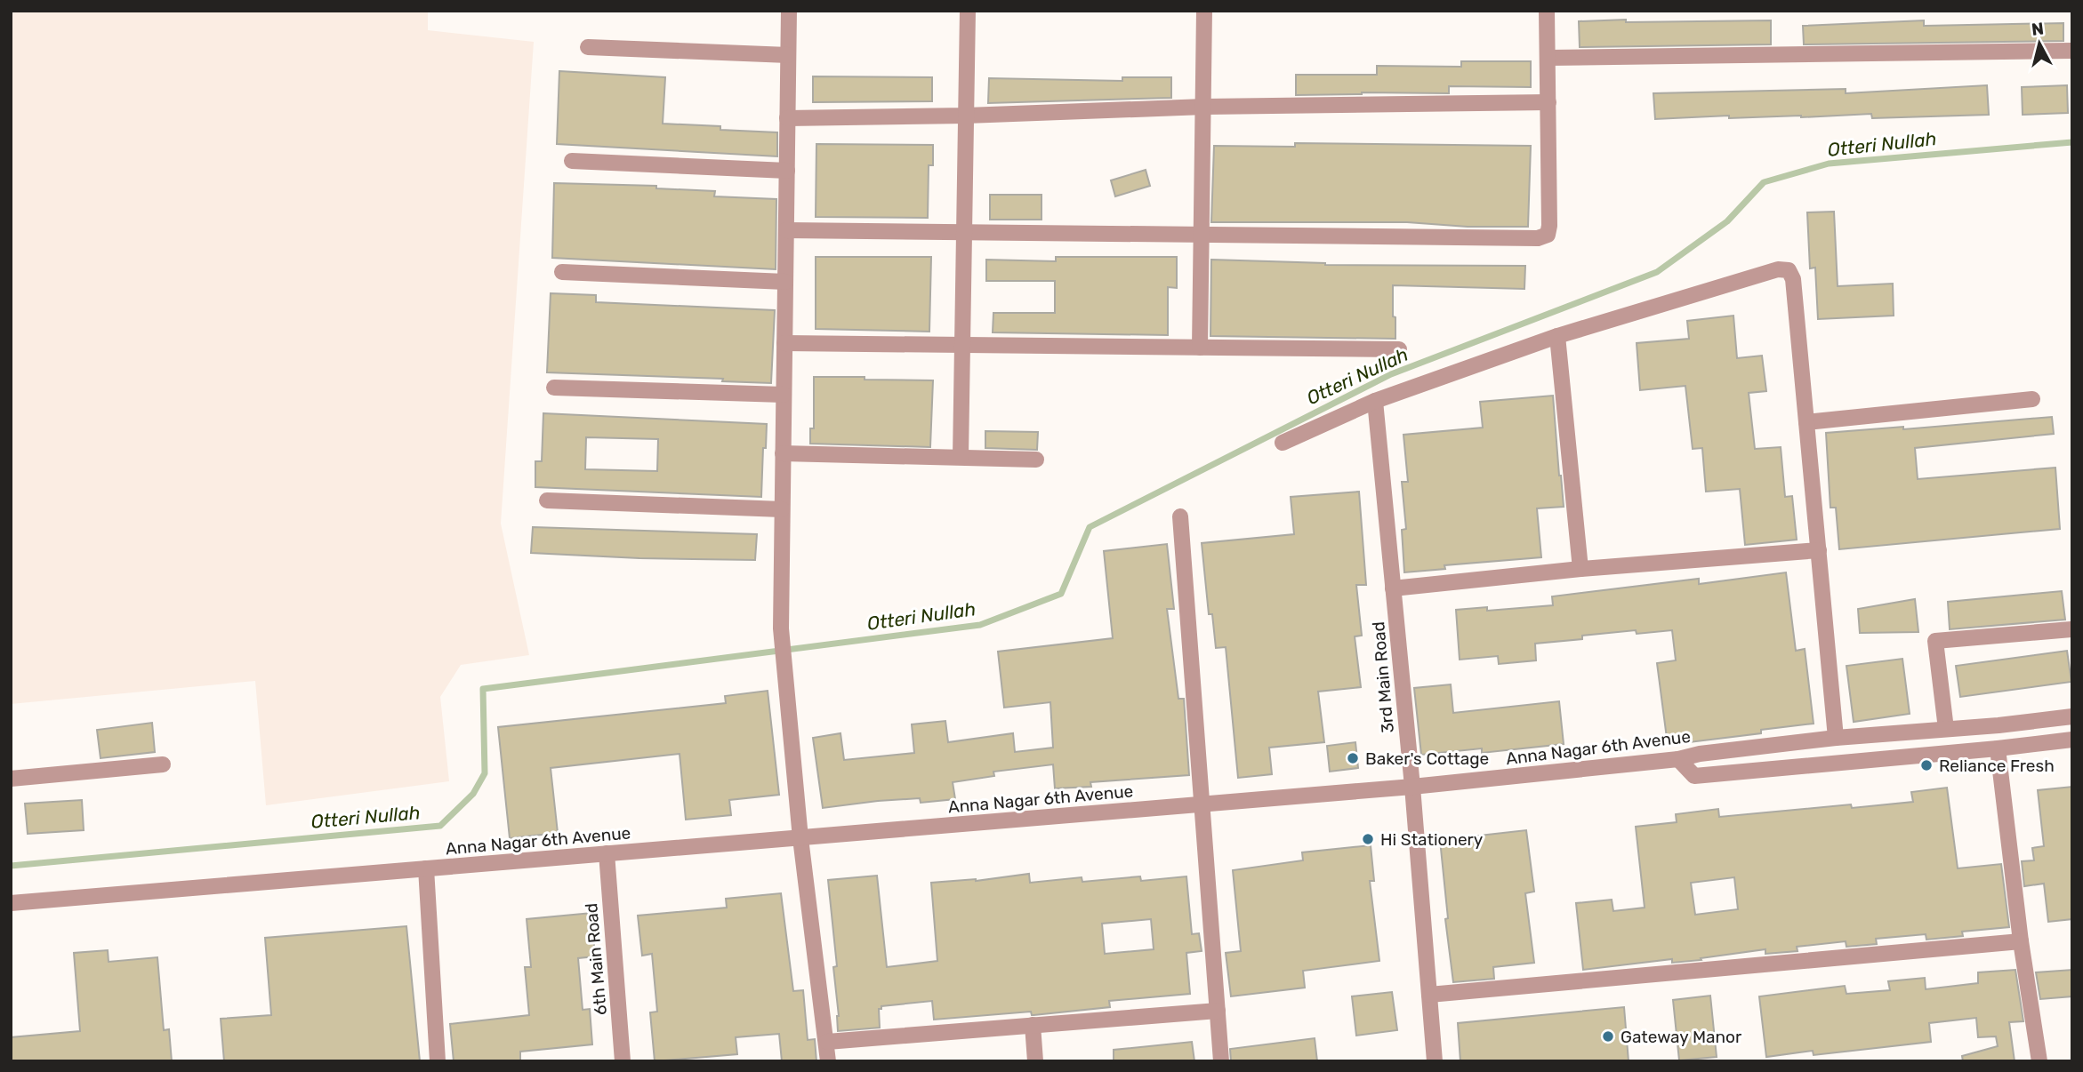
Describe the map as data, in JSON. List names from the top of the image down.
{
  "streets": {
    "street": ["3rd Main Road", "Anna Nagar 6th Avenue", "6th Main Road"]
  },
  "crossings": [
    ["3rd Main Road", "Anna Nagar 6th Avenue"],
    ["Anna Nagar 6th Avenue", "6th Main Road"]
  ],
  "water": ["Otteri Nullah"],
  "places": [
    "Baker's Cottage",
    "Reliance Fresh",
    "Hi Stationery",
    "Gateway Manor"
  ],
  "north": "top"
}
